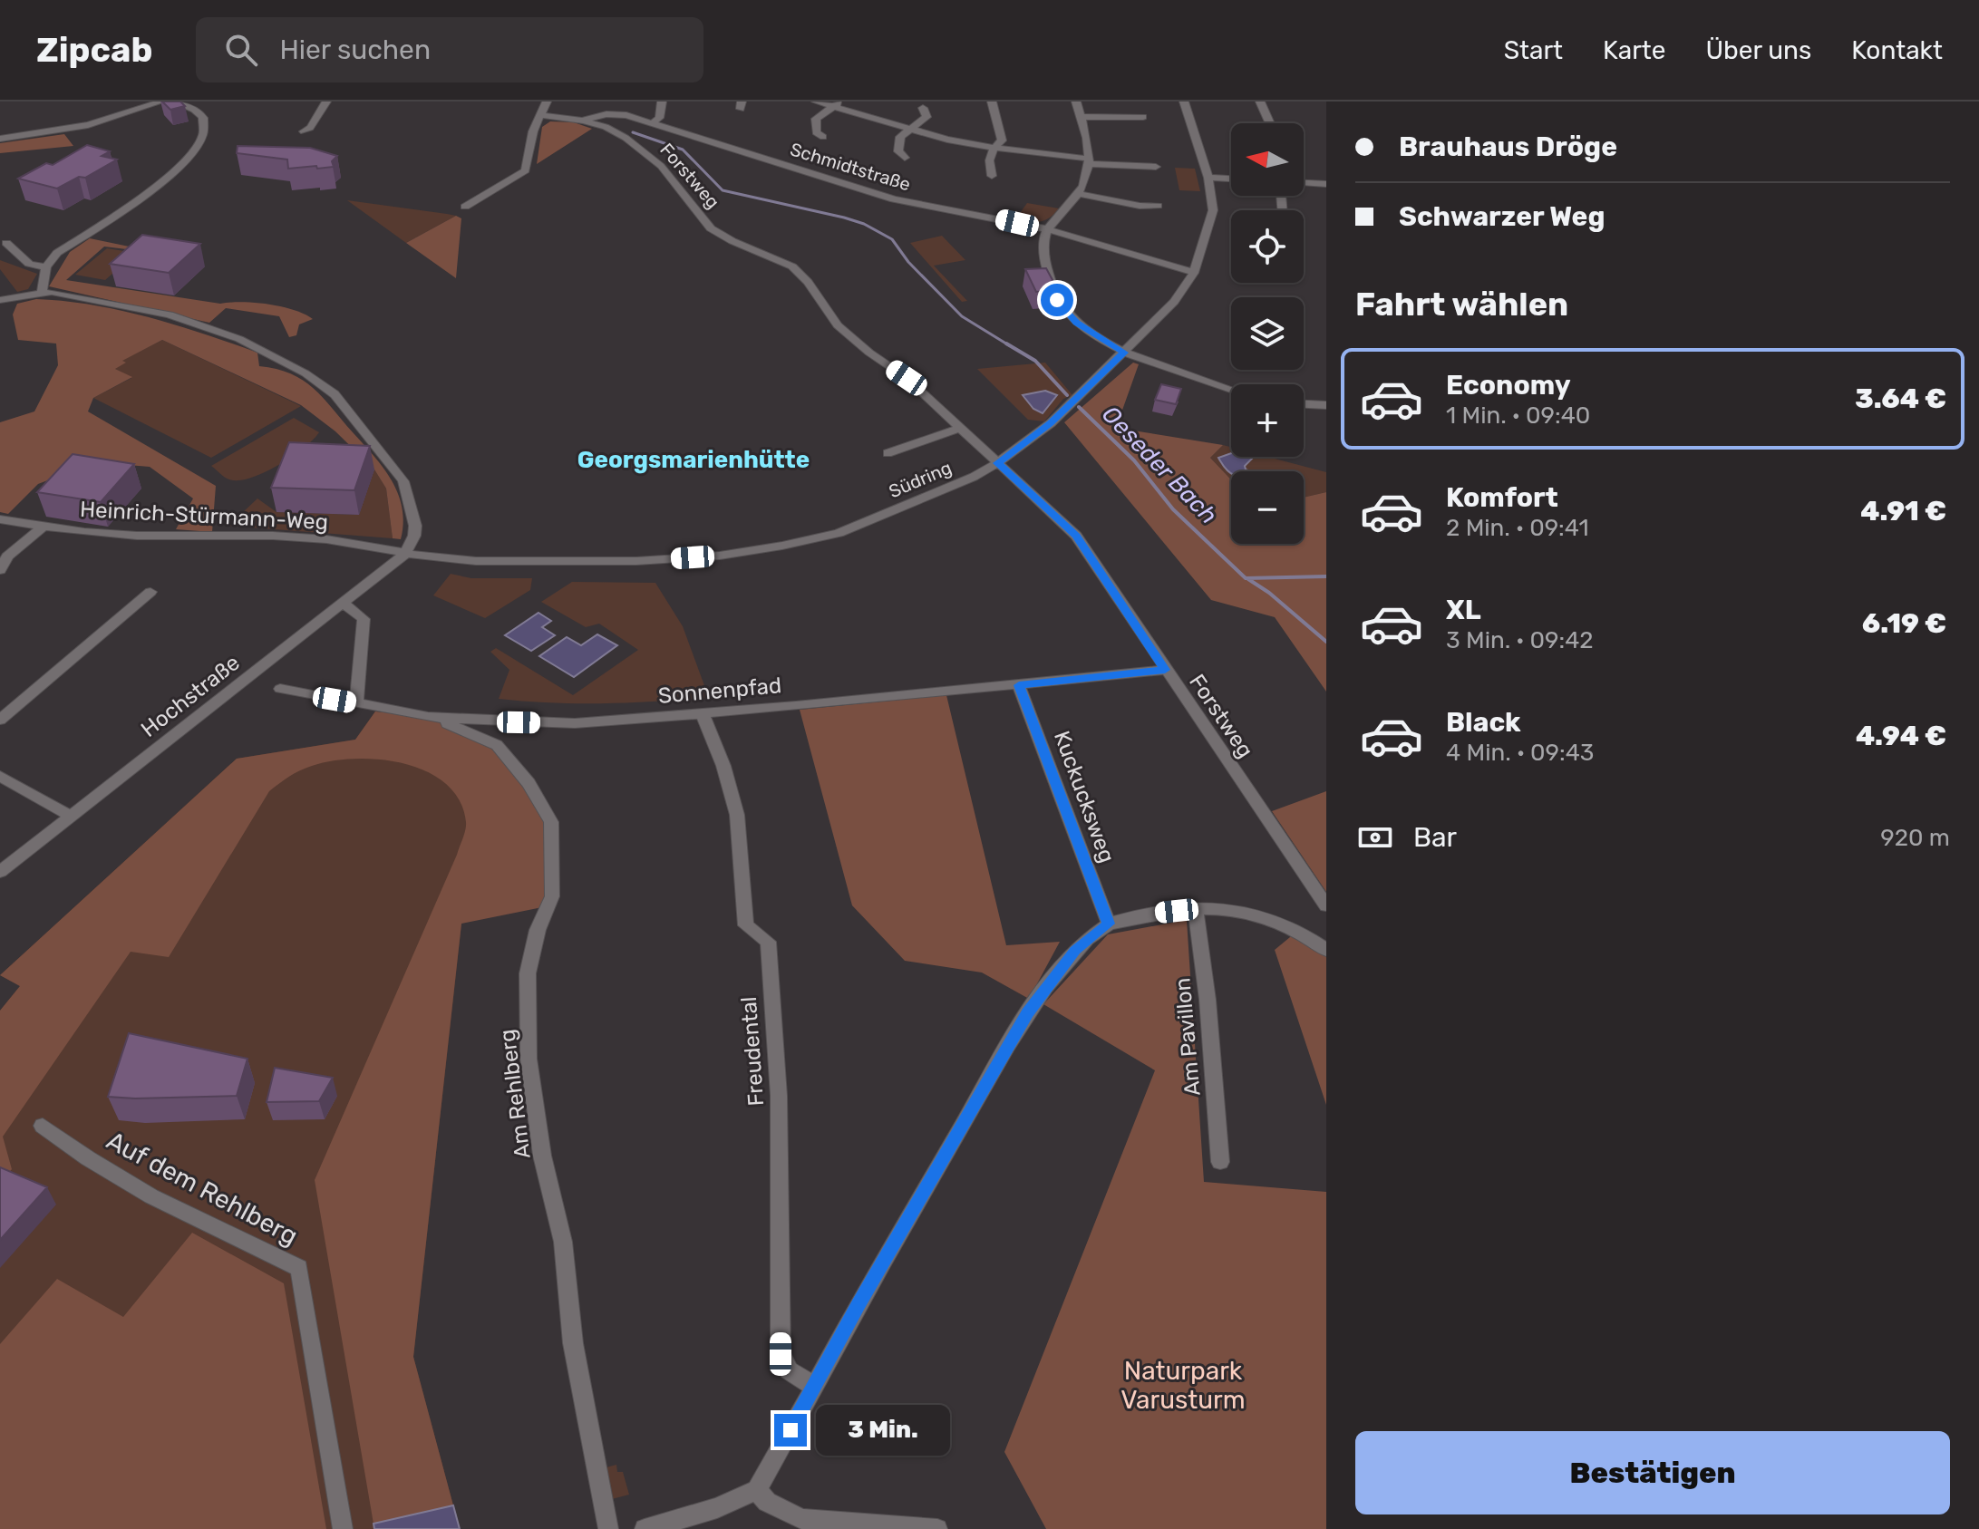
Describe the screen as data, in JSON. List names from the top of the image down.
{
  "streets": {
    "street": [
      "Schmidtstraße",
      "Forstweg",
      "Südring",
      "Heinrich-Stürmann-Weg",
      "Sonnenpfad",
      "Hochstraße",
      "Kuckucksweg",
      "Am Pavillon",
      "Freudental",
      "Am Rehlberg",
      "Auf dem Rehlberg"
    ]
  },
  "crossings": [
    ["Schmidtstraße", "Forstweg"],
    ["Schmidtstraße", "Südring"],
    ["Forstweg", "Südring"],
    ["Forstweg", "Sonnenpfad"],
    ["Südring", "Heinrich-Stürmann-Weg"],
    ["Südring", "Hochstraße"],
    ["Heinrich-Stürmann-Weg", "Hochstraße"],
    ["Sonnenpfad", "Kuckucksweg"],
    ["Sonnenpfad", "Freudental"],
    ["Sonnenpfad", "Am Rehlberg"]
  ],
  "districts": ["Georgsmarienhütte"],
  "water": ["Oeseder Bach"],
  "parks": ["Naturpark Varusturm"],
  "north": "left",
  "page": {
    "header": "Zipcab",
    "search": "Hier suchen",
    "nav": [
      "Start",
      "Karte",
      "Über uns",
      "Kontakt"
    ],
    "banner": ["Brauhaus Dröge", "Schwarzer Weg"],
    "map_buttons": ["+", "−"],
    "heading": "Fahrt wählen",
    "list": [
      {
        "name": "Economy",
        "note": "1 Min. · 09:40",
        "value": "3.64 €"
      },
      {
        "name": "Komfort",
        "note": "2 Min. · 09:41",
        "value": "4.91 €"
      },
      {
        "name": "XL",
        "note": "3 Min. · 09:42",
        "value": "6.19 €"
      },
      {
        "name": "Black",
        "note": "4 Min. · 09:43",
        "value": "4.94 €"
      }
    ],
    "pay": ["Bar", "920 m"],
    "bubble": "3 Min.",
    "buttons": "Bestätigen"
  }
}
